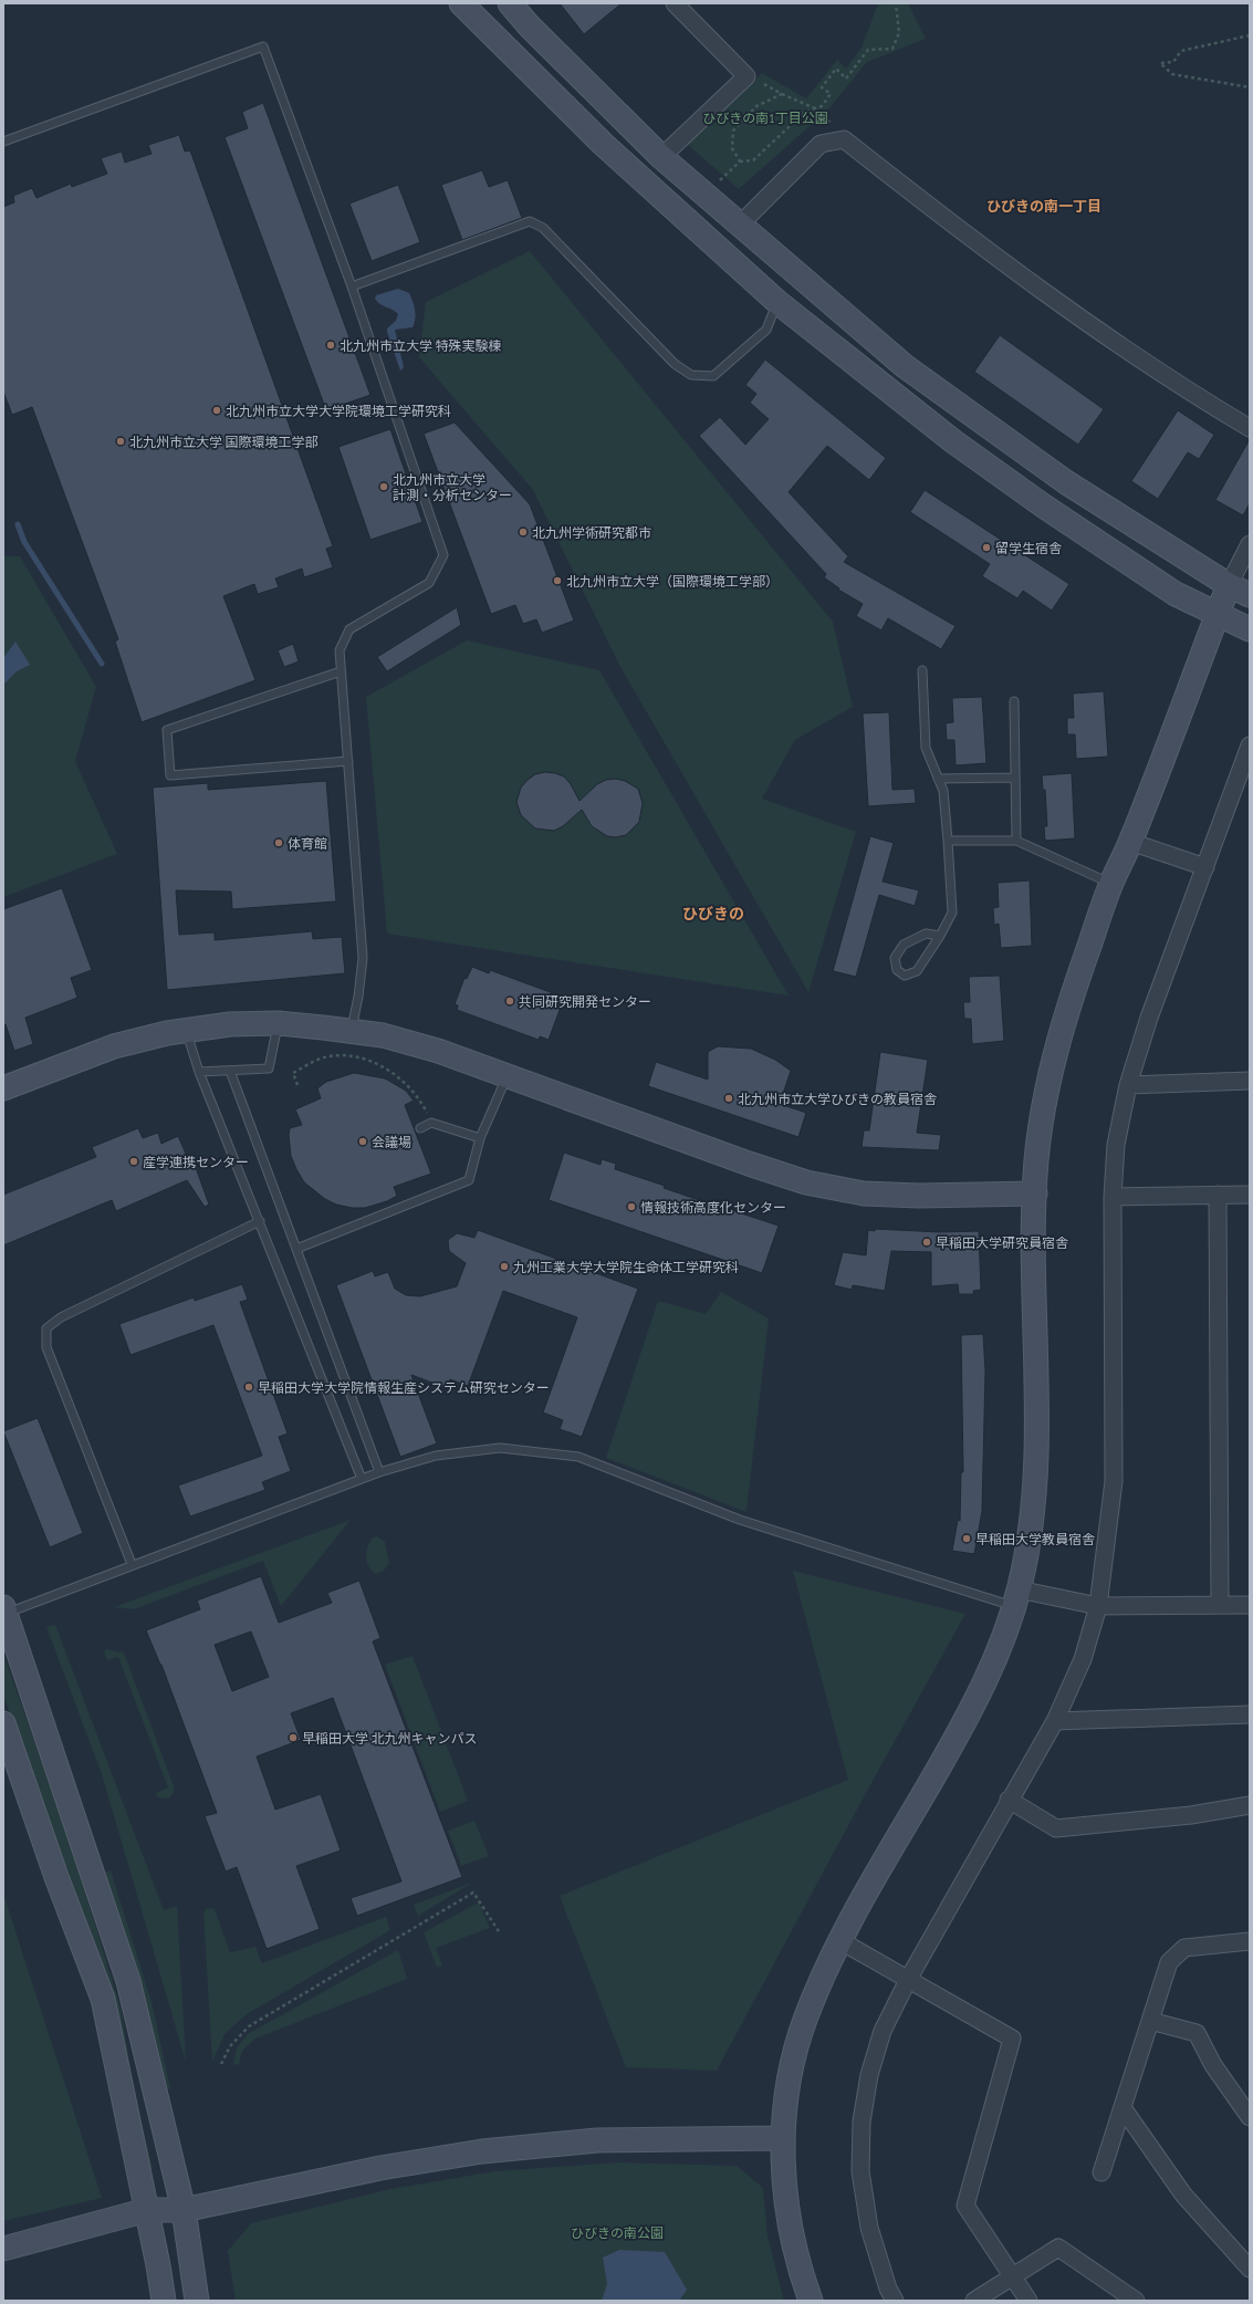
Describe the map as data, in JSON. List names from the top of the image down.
{
  "districts": ["ひびきの南一丁目", "ひびきの"],
  "parks": ["ひびきの南1丁目公園", "ひびきの南公園"],
  "places": [
    "北九州市立大学 特殊実験棟",
    "北九州市立大学大学院環境工学研究科",
    "北九州市立大学 国際環境工学部",
    "北九州市立大学 計測・分析センター",
    "北九州学術研究都市",
    "留学生宿舎",
    "北九州市立大学（国際環境工学部）",
    "体育館",
    "共同研究開発センター",
    "北九州市立大学ひびきの教員宿舎",
    "会議場",
    "産学連携センター",
    "情報技術高度化センター",
    "早稲田大学研究員宿舎",
    "九州工業大学大学院生命体工学研究科",
    "早稲田大学大学院情報生産システム研究センター",
    "早稲田大学教員宿舎",
    "早稲田大学 北九州キャンパス"
  ]
}
